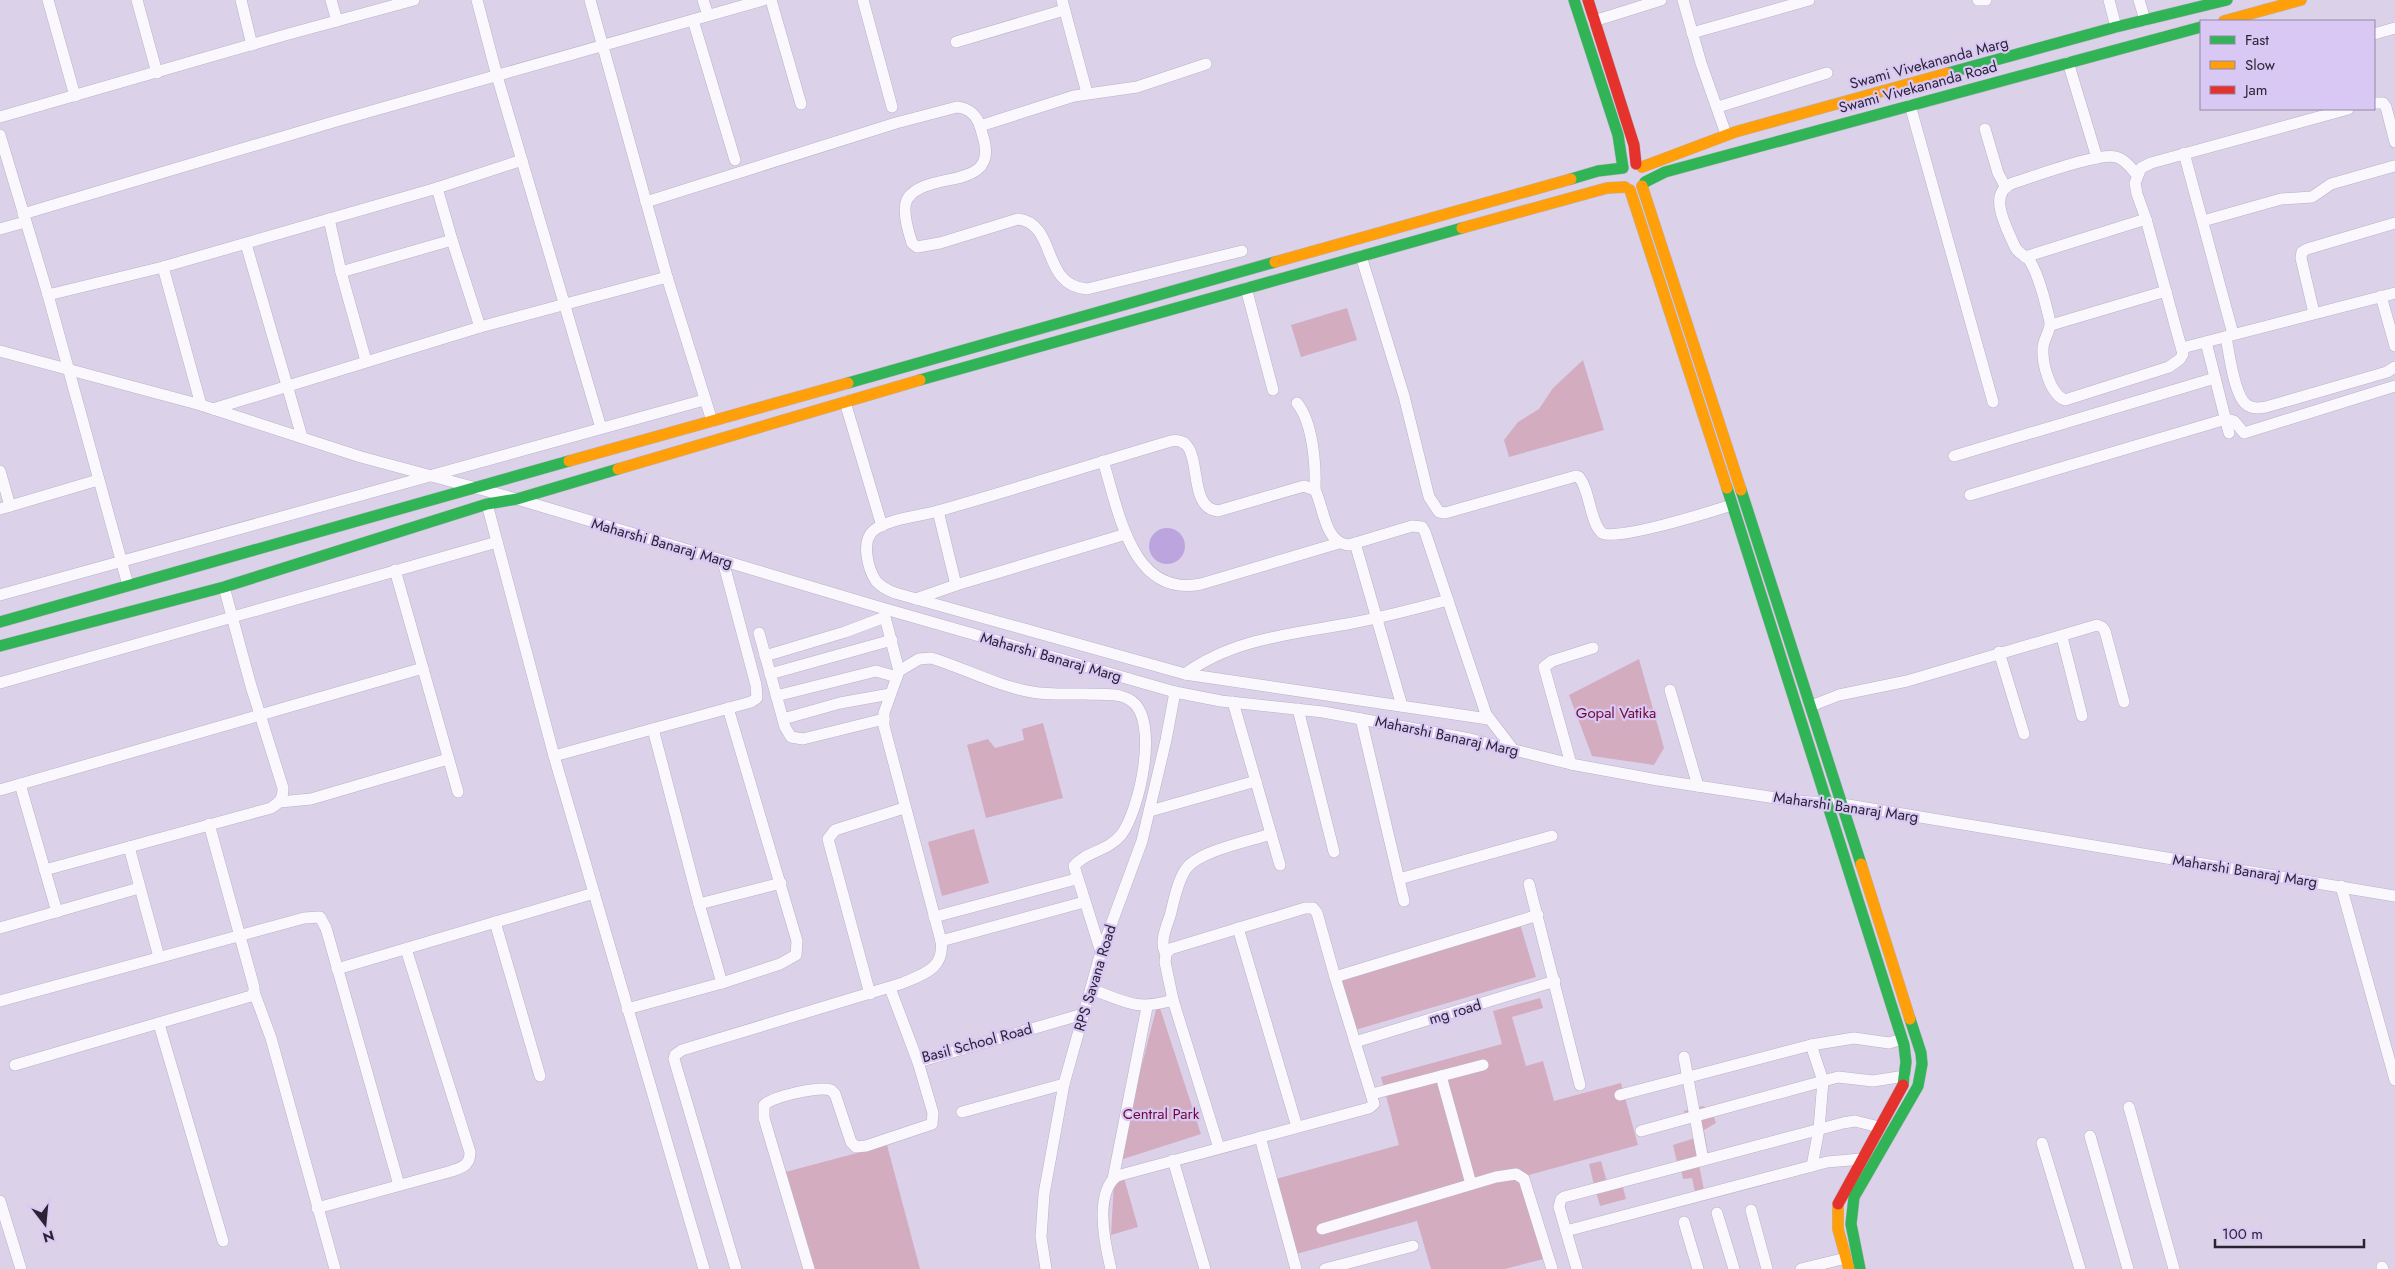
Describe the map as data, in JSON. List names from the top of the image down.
{
  "streets": {
    "street": [
      "Swami Vivekananda Marg",
      "Swami Vivekananda Road",
      "Maharshi Banaraj Marg",
      "RPS Savana Road",
      "mg road",
      "Basil School Road"
    ]
  },
  "crossings": [
    ["Swami Vivekananda Marg", "Swami Vivekananda Road"],
    ["Maharshi Banaraj Marg", "RPS Savana Road"],
    ["RPS Savana Road", "Basil School Road"]
  ],
  "parks": ["Gopal Vatika", "Central Park"],
  "legend": ["Fast", "Slow", "Jam"],
  "scale_bar": "100 m",
  "north": "bottom"
}
